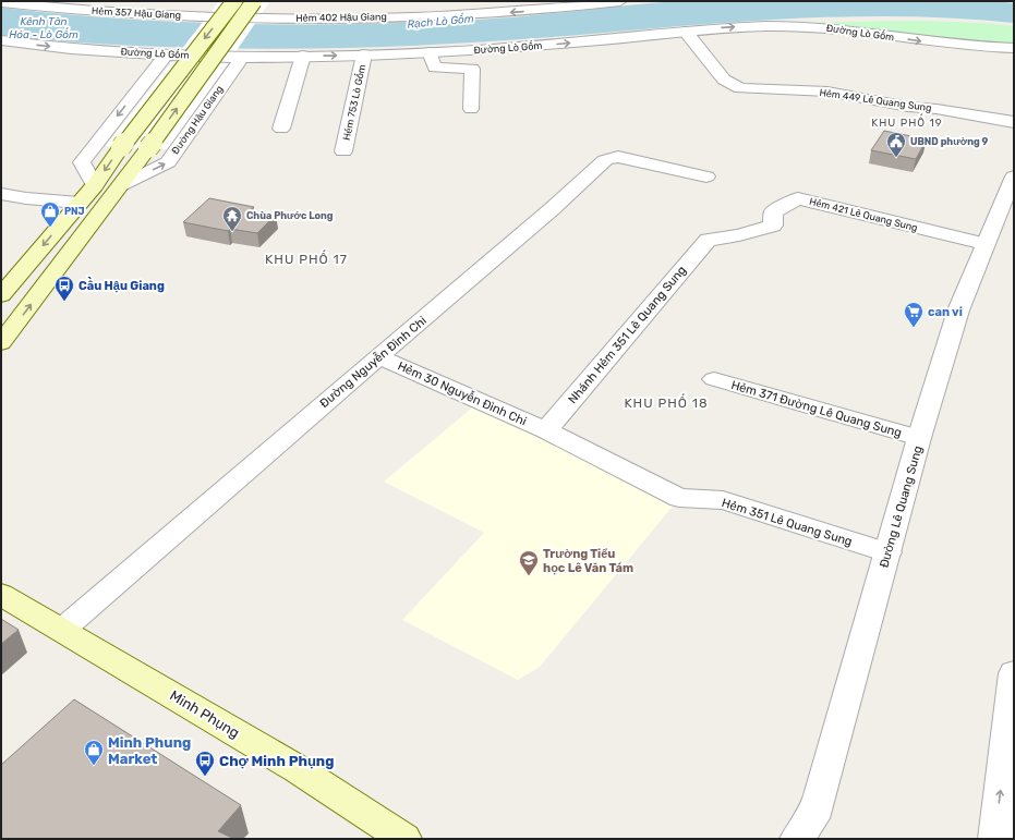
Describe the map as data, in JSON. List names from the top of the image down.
{
  "streets": {
    "main road": ["Đường Hậu Giang", "Minh Phụng"],
    "street": [
      "Hẻm 357 Hậu Giang",
      "Hẻm 402 Hậu Giang",
      "Đường Lò Gốm",
      "Hẻm 449 Lê Quang Sung",
      "Hẻm 753 Lò Gốm",
      "Hẻm 421 Lê Quang Sung",
      "Nhánh Hẻm 351 Lê Quang Sung",
      "Đường Nguyễn Đình Chi",
      "Hẻm 30 Nguyễn Đình Chi",
      "Hẻm 371 Đường Lê Quang Sung",
      "Đường Lê Quang Sung",
      "Hẻm 351 Lê Quang Sung"
    ]
  },
  "crossings": [
    ["Hẻm 357 Hậu Giang", "Hẻm 402 Hậu Giang"],
    ["Đường Lò Gốm", "Hẻm 449 Lê Quang Sung"],
    ["Đường Lò Gốm", "Hẻm 753 Lò Gốm"],
    ["Đường Lò Gốm", "Đường Hậu Giang"],
    ["Hẻm 421 Lê Quang Sung", "Nhánh Hẻm 351 Lê Quang Sung"],
    ["Hẻm 421 Lê Quang Sung", "Đường Lê Quang Sung"],
    ["Nhánh Hẻm 351 Lê Quang Sung", "Hẻm 30 Nguyễn Đình Chi"],
    ["Nhánh Hẻm 351 Lê Quang Sung", "Hẻm 351 Lê Quang Sung"],
    ["Đường Nguyễn Đình Chi", "Hẻm 30 Nguyễn Đình Chi"],
    ["Đường Nguyễn Đình Chi", "Minh Phụng"],
    ["Hẻm 30 Nguyễn Đình Chi", "Hẻm 351 Lê Quang Sung"],
    ["Hẻm 371 Đường Lê Quang Sung", "Đường Lê Quang Sung"],
    ["Đường Lê Quang Sung", "Hẻm 351 Lê Quang Sung"]
  ],
  "one_way": ["Hẻm 402 Hậu Giang", "Đường Lò Gốm"],
  "districts": ["KHU PHỐ 19", "KHU PHỐ 17", "KHU PHỐ 18"],
  "water": ["Kênh Tân Hóa - Lò Gốm", "Rạch Lò Gốm"],
  "places": {
    "public building": ["UBND phường 9"],
    "shop": ["PNJ", "Minh Phung Market"],
    "temple": ["Chùa Phước Long"],
    "bus stop": ["Cầu Hậu Giang", "Chợ Minh Phụng"],
    "supermarket": ["can vi"],
    "school or university": ["Trường Tiểu học Lê Văn Tám"]
  }
}
